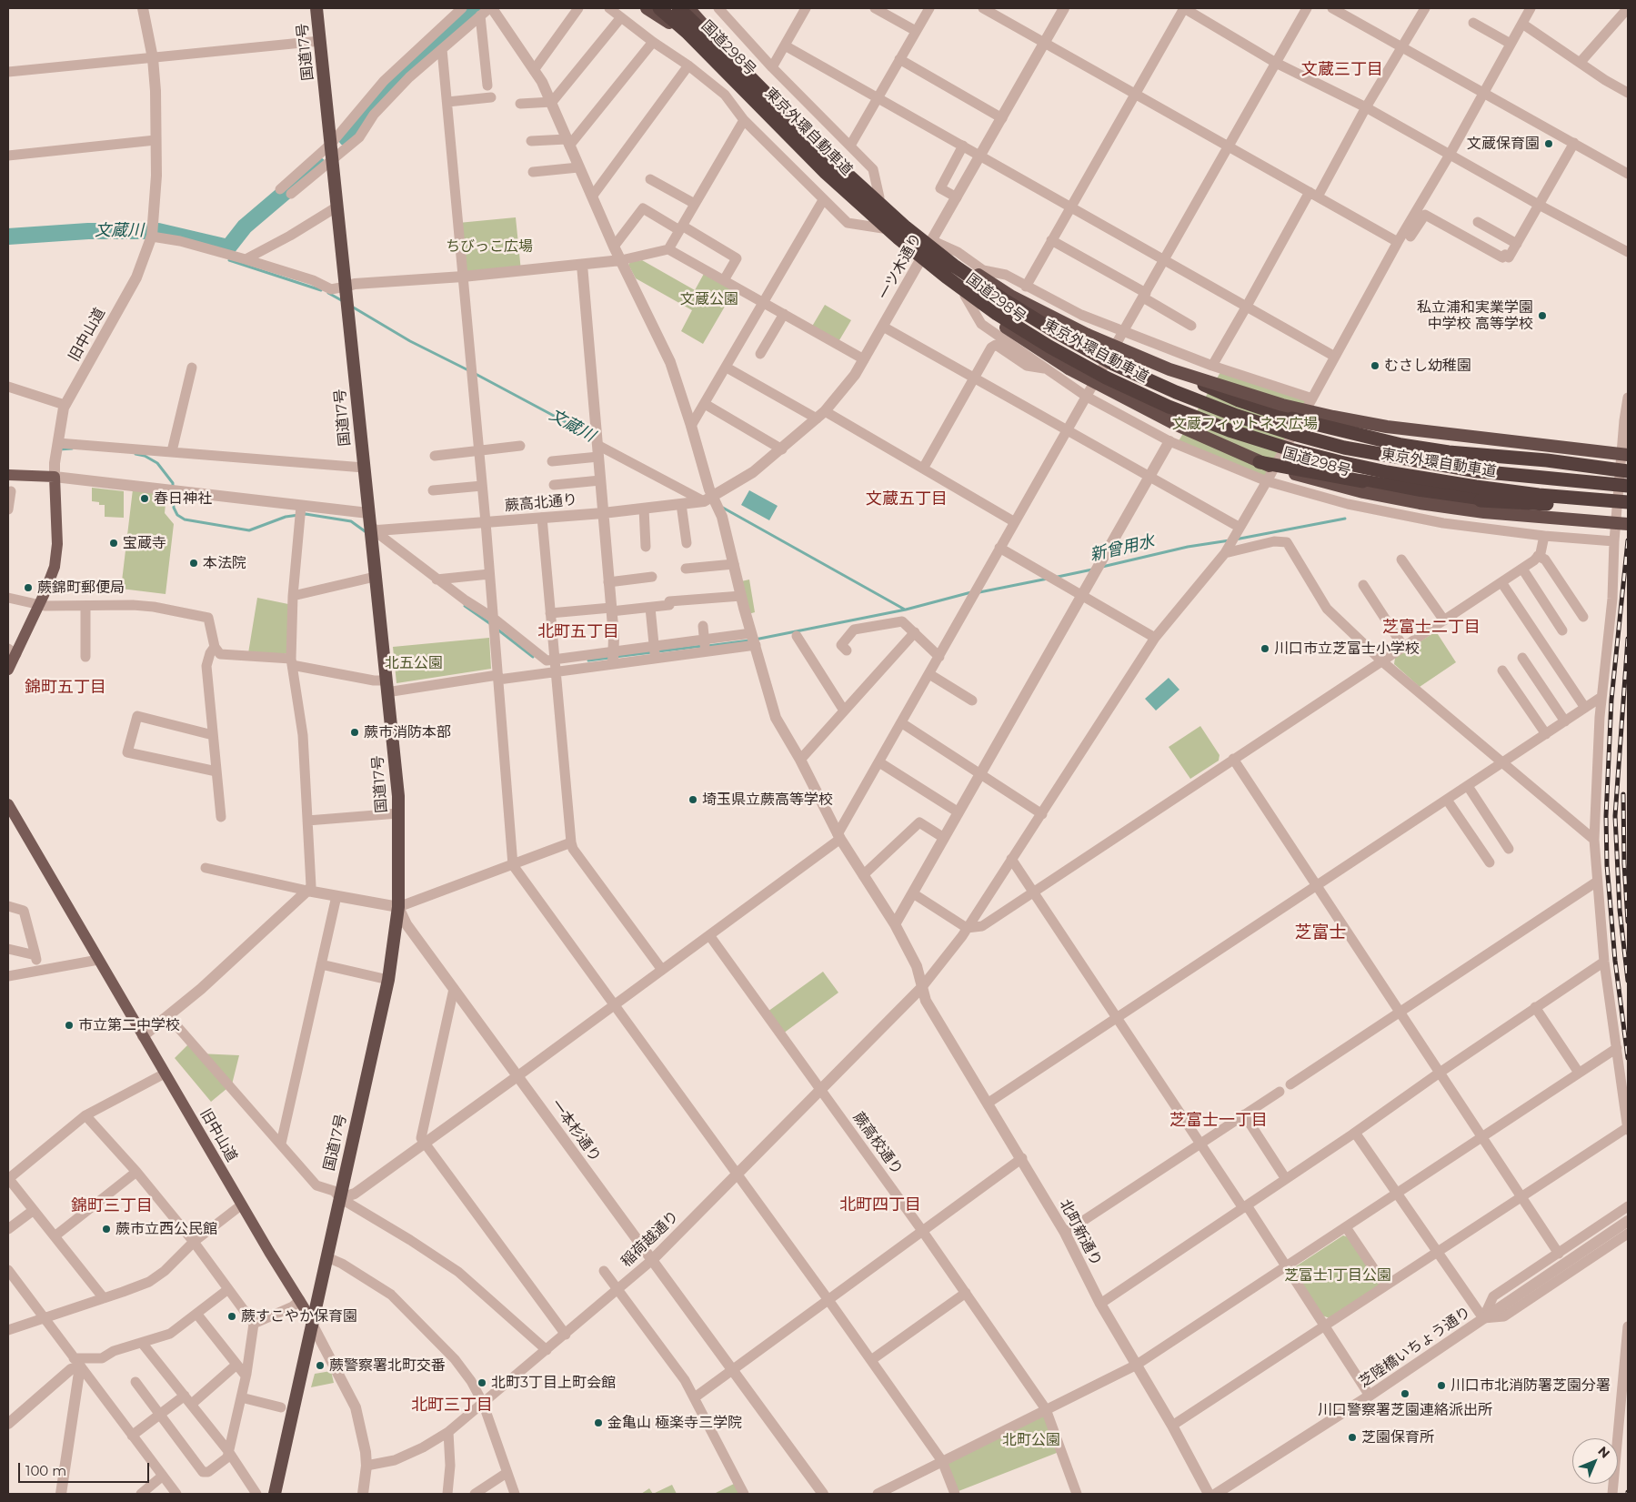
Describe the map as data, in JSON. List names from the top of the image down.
{
  "streets": {
    "highway": ["国道298号", "国道17号", "東京外環自動車道"],
    "main road": ["旧中山道"],
    "street": [
      "一ツ木通り",
      "蕨高北通り",
      "一本杉通り",
      "蕨高校通り",
      "北町新通り",
      "稲荷越通り",
      "芝陸橋いちょう通り"
    ]
  },
  "crossings": [
    ["国道298号", "一ツ木通り"],
    ["国道17号", "旧中山道"],
    ["国道17号", "蕨高北通り"],
    ["国道17号", "一本杉通り"],
    ["一ツ木通り", "蕨高北通り"],
    ["一ツ木通り", "北町新通り"],
    ["旧中山道", "稲荷越通り"],
    ["蕨高北通り", "北町新通り"],
    ["一本杉通り", "稲荷越通り"],
    ["蕨高校通り", "稲荷越通り"],
    ["北町新通り", "稲荷越通り"]
  ],
  "districts": [
    "文蔵三丁目",
    "文蔵五丁目",
    "芝富士二丁目",
    "北町五丁目",
    "錦町五丁目",
    "芝富士",
    "芝富士一丁目",
    "北町四丁目",
    "錦町三丁目",
    "北町三丁目"
  ],
  "water": ["文蔵川", "新曾用水"],
  "parks": [
    "ちびっこ広場",
    "文蔵公園",
    "文蔵フィットネス広場",
    "北五公園",
    "芝富士1丁目公園",
    "北町公園"
  ],
  "places": [
    "文蔵保育園",
    "私立浦和実業学園 中学校 高等学校",
    "むさし幼稚園",
    "春日神社",
    "宝蔵寺",
    "本法院",
    "蕨錦町郵便局",
    "川口市立芝富士小学校",
    "蕨市消防本部",
    "埼玉県立蕨高等学校",
    "市立第二中学校",
    "蕨市立西公民館",
    "蕨すこやか保育園",
    "蕨警察署北町交番",
    "北町3丁目上町会館",
    "川口市北消防署芝園分署",
    "川口警察署芝園連絡派出所",
    "金亀山 極楽寺三学院",
    "芝園保育所"
  ],
  "scale_bar": "100 m",
  "north": "top right"
}
